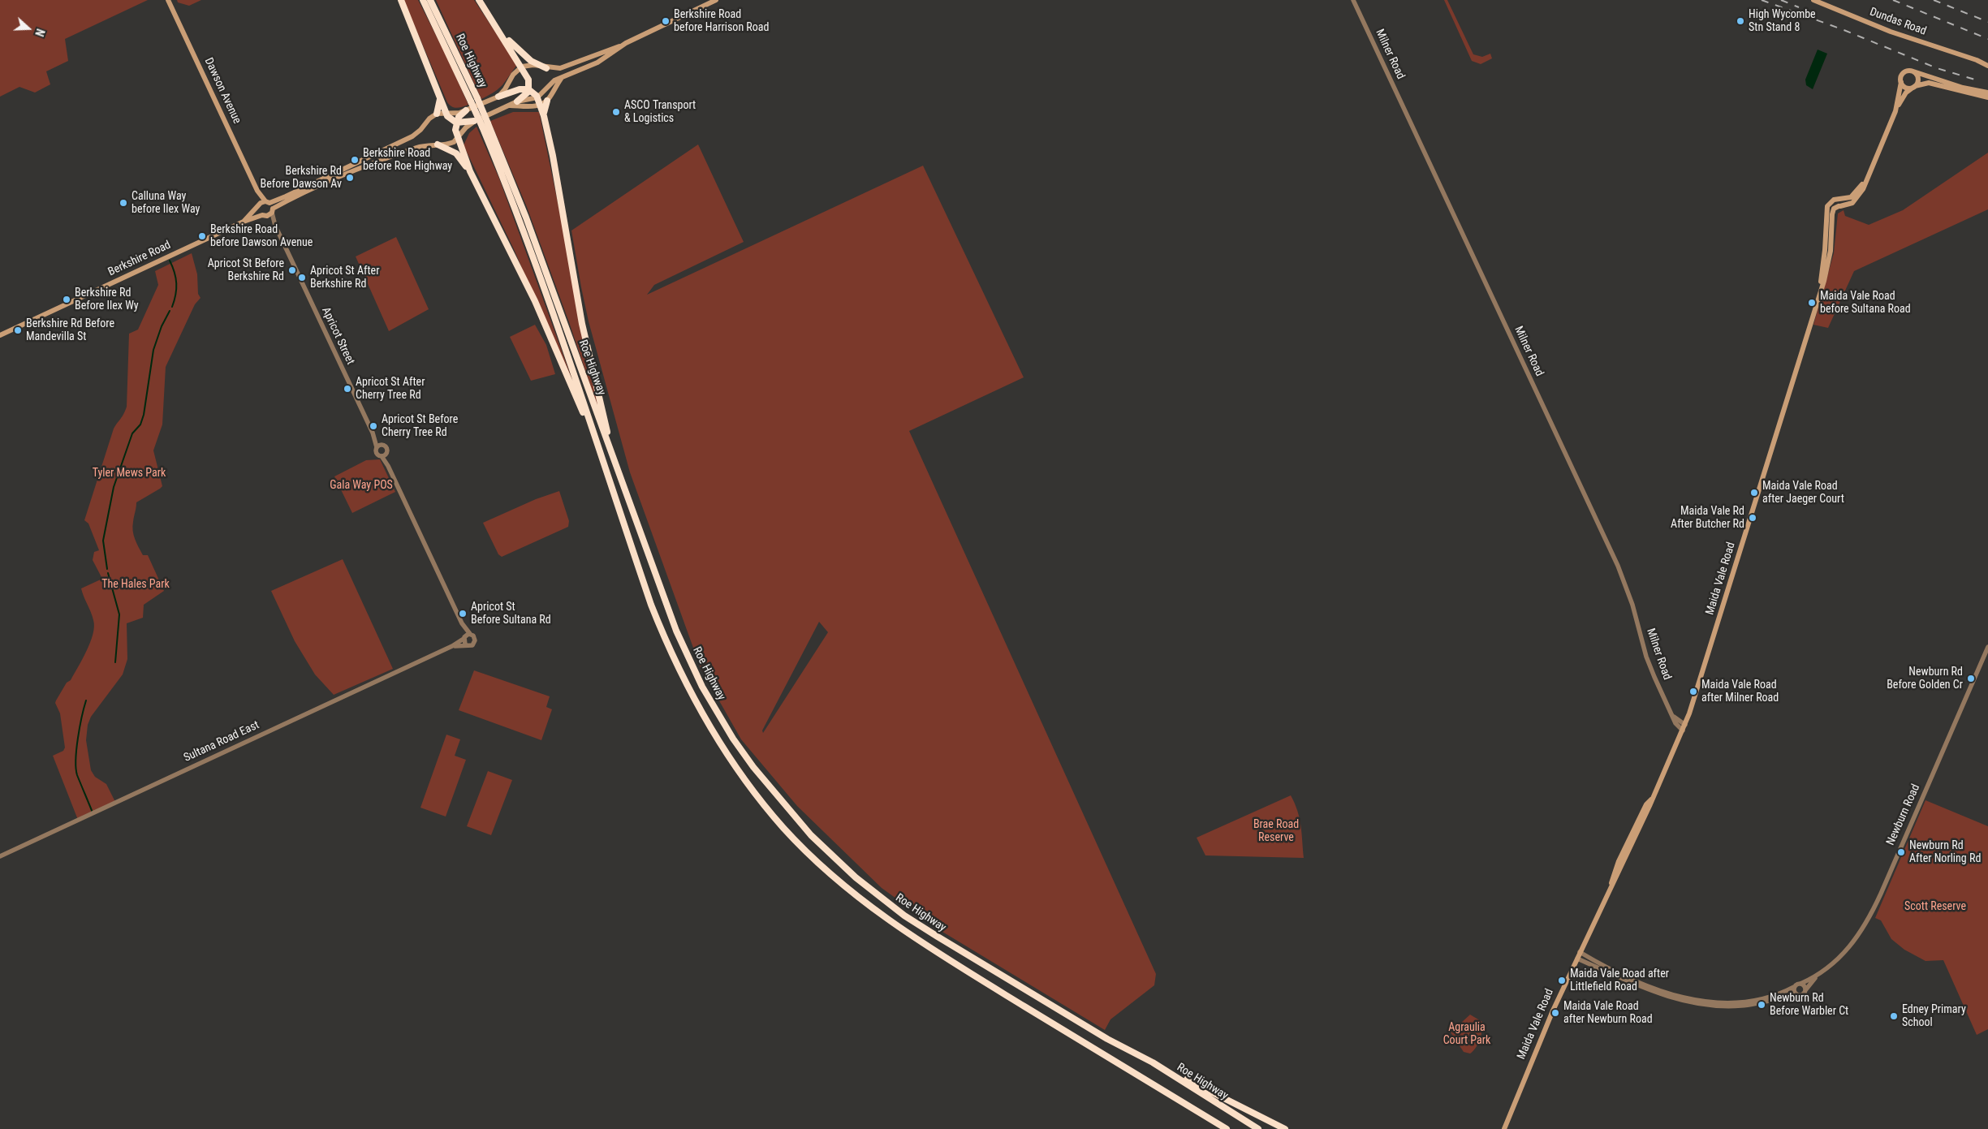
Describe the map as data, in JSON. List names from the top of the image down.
{
  "streets": {
    "highway": ["Roe Highway"],
    "main road": [
      "Dundas Road",
      "Dawson Avenue",
      "Berkshire Road",
      "Maida Vale Road"
    ],
    "street": [
      "Milner Road",
      "Apricot Street",
      "Sultana Road East",
      "Newburn Road"
    ]
  },
  "crossings": [
    ["Milner Road", "Maida Vale Road"],
    ["Dawson Avenue", "Berkshire Road"],
    ["Dawson Avenue", "Apricot Street"],
    ["Berkshire Road", "Apricot Street"]
  ],
  "parks": [
    "Tyler Mews Park",
    "Gala Way POS",
    "The Hales Park",
    "Brae Road Reserve",
    "Scott Reserve",
    "Agraulia Court Park"
  ],
  "places": [
    "Berkshire Road before Harrison Road",
    "High Wycombe Stn Stand 8",
    "ASCO Transport & Logistics",
    "Berkshire Road before Roe Highway",
    "Berkshire Rd Before Dawson Av",
    "Calluna Way before Ilex Way",
    "Berkshire Road before Dawson Avenue",
    "Apricot St Before Berkshire Rd",
    "Apricot St After Berkshire Rd",
    "Berkshire Rd Before Ilex Wy",
    "Maida Vale Road before Sultana Road",
    "Berkshire Rd Before Mandevilla St",
    "Apricot St After Cherry Tree Rd",
    "Apricot St Before Cherry Tree Rd",
    "Maida Vale Road after Jaeger Court",
    "Maida Vale Rd After Butcher Rd",
    "Apricot St Before Sultana Rd",
    "Newburn Rd Before Golden Cr",
    "Maida Vale Road after Milner Road",
    "Newburn Rd After Norling Rd",
    "Maida Vale Road after Littlefield Road",
    "Newburn Rd Before Warbler Ct",
    "Maida Vale Road after Newburn Road",
    "Edney Primary School"
  ],
  "north": "right"
}
